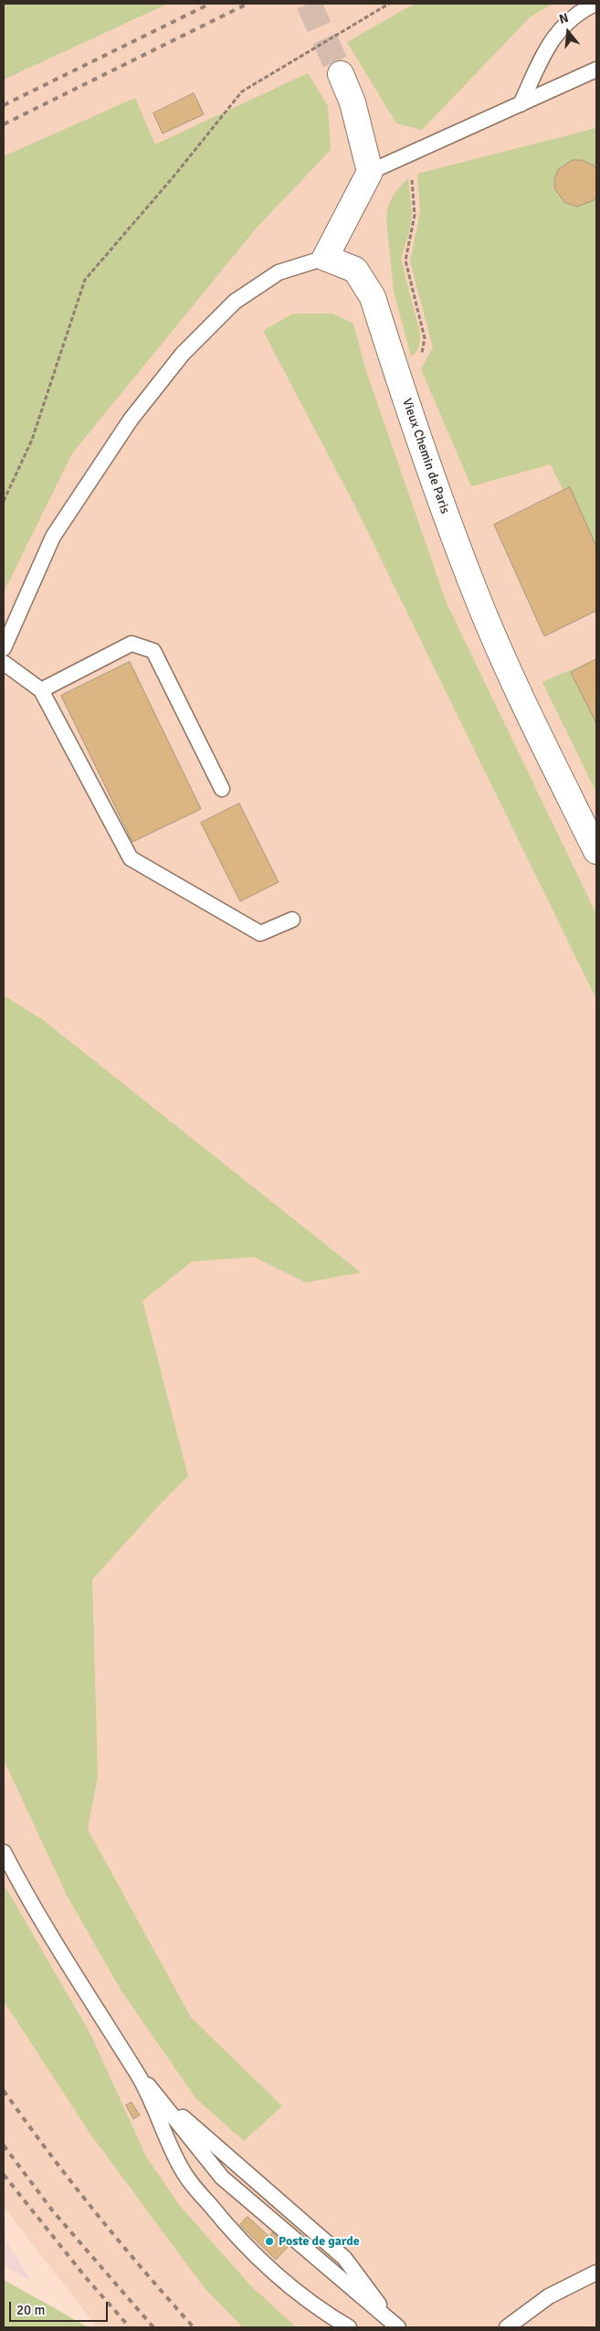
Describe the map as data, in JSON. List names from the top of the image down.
{
  "streets": {
    "street": ["Vieux Chemin de Paris"]
  },
  "places": ["Poste de garde"],
  "scale_bar": "20 m",
  "north": "top"
}
